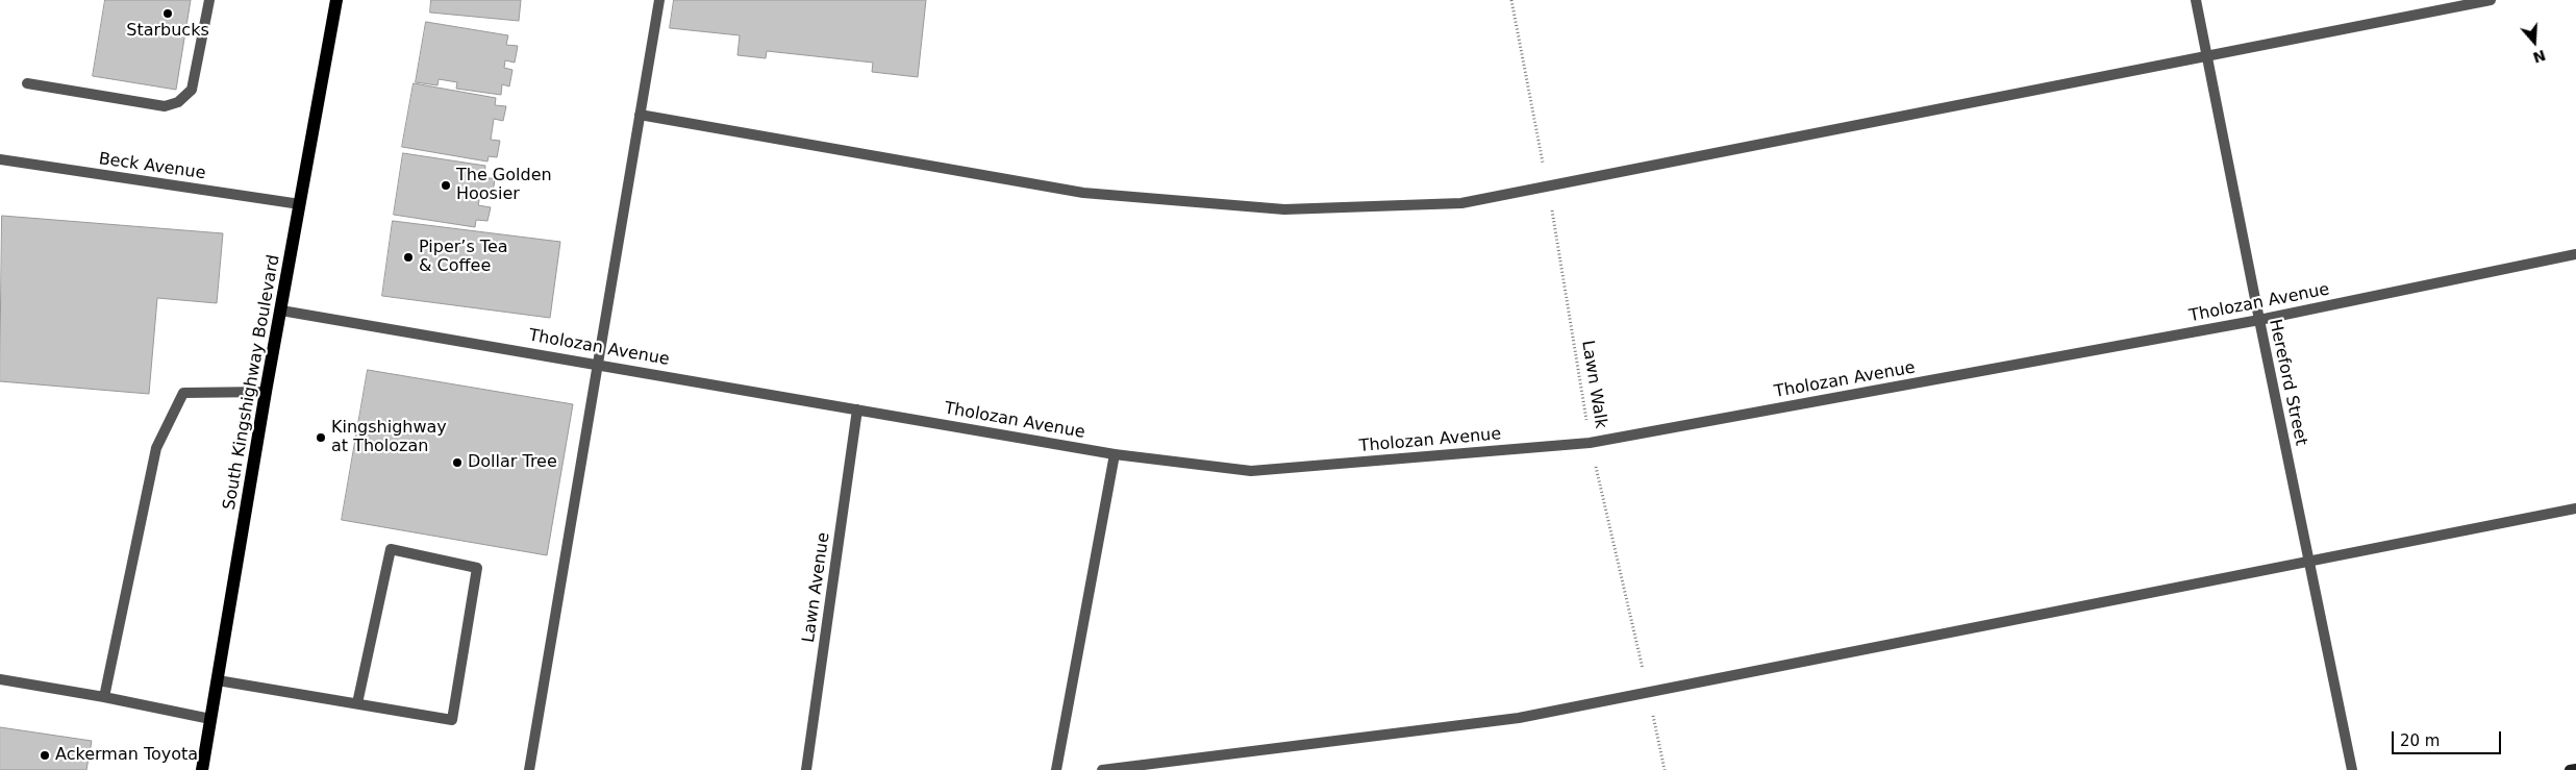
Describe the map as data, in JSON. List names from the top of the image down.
{
  "streets": {
    "main road": ["South Kingshighway Boulevard"],
    "street": [
      "Beck Avenue",
      "Tholozan Avenue",
      "Hereford Street",
      "Lawn Avenue"
    ],
    "path": ["Lawn Walk"]
  },
  "crossings": [
    ["Beck Avenue", "South Kingshighway Boulevard"],
    ["Tholozan Avenue", "South Kingshighway Boulevard"],
    ["Tholozan Avenue", "Hereford Street"],
    ["Tholozan Avenue", "Lawn Walk"],
    ["Tholozan Avenue", "Lawn Avenue"]
  ],
  "places": [
    "Starbucks",
    "The Golden Hoosier",
    "Piper’s Tea & Coffee",
    "Kingshighway at Tholozan",
    "Dollar Tree",
    "Ackerman Toyota"
  ],
  "scale_bar": "20 m",
  "north": "bottom"
}
